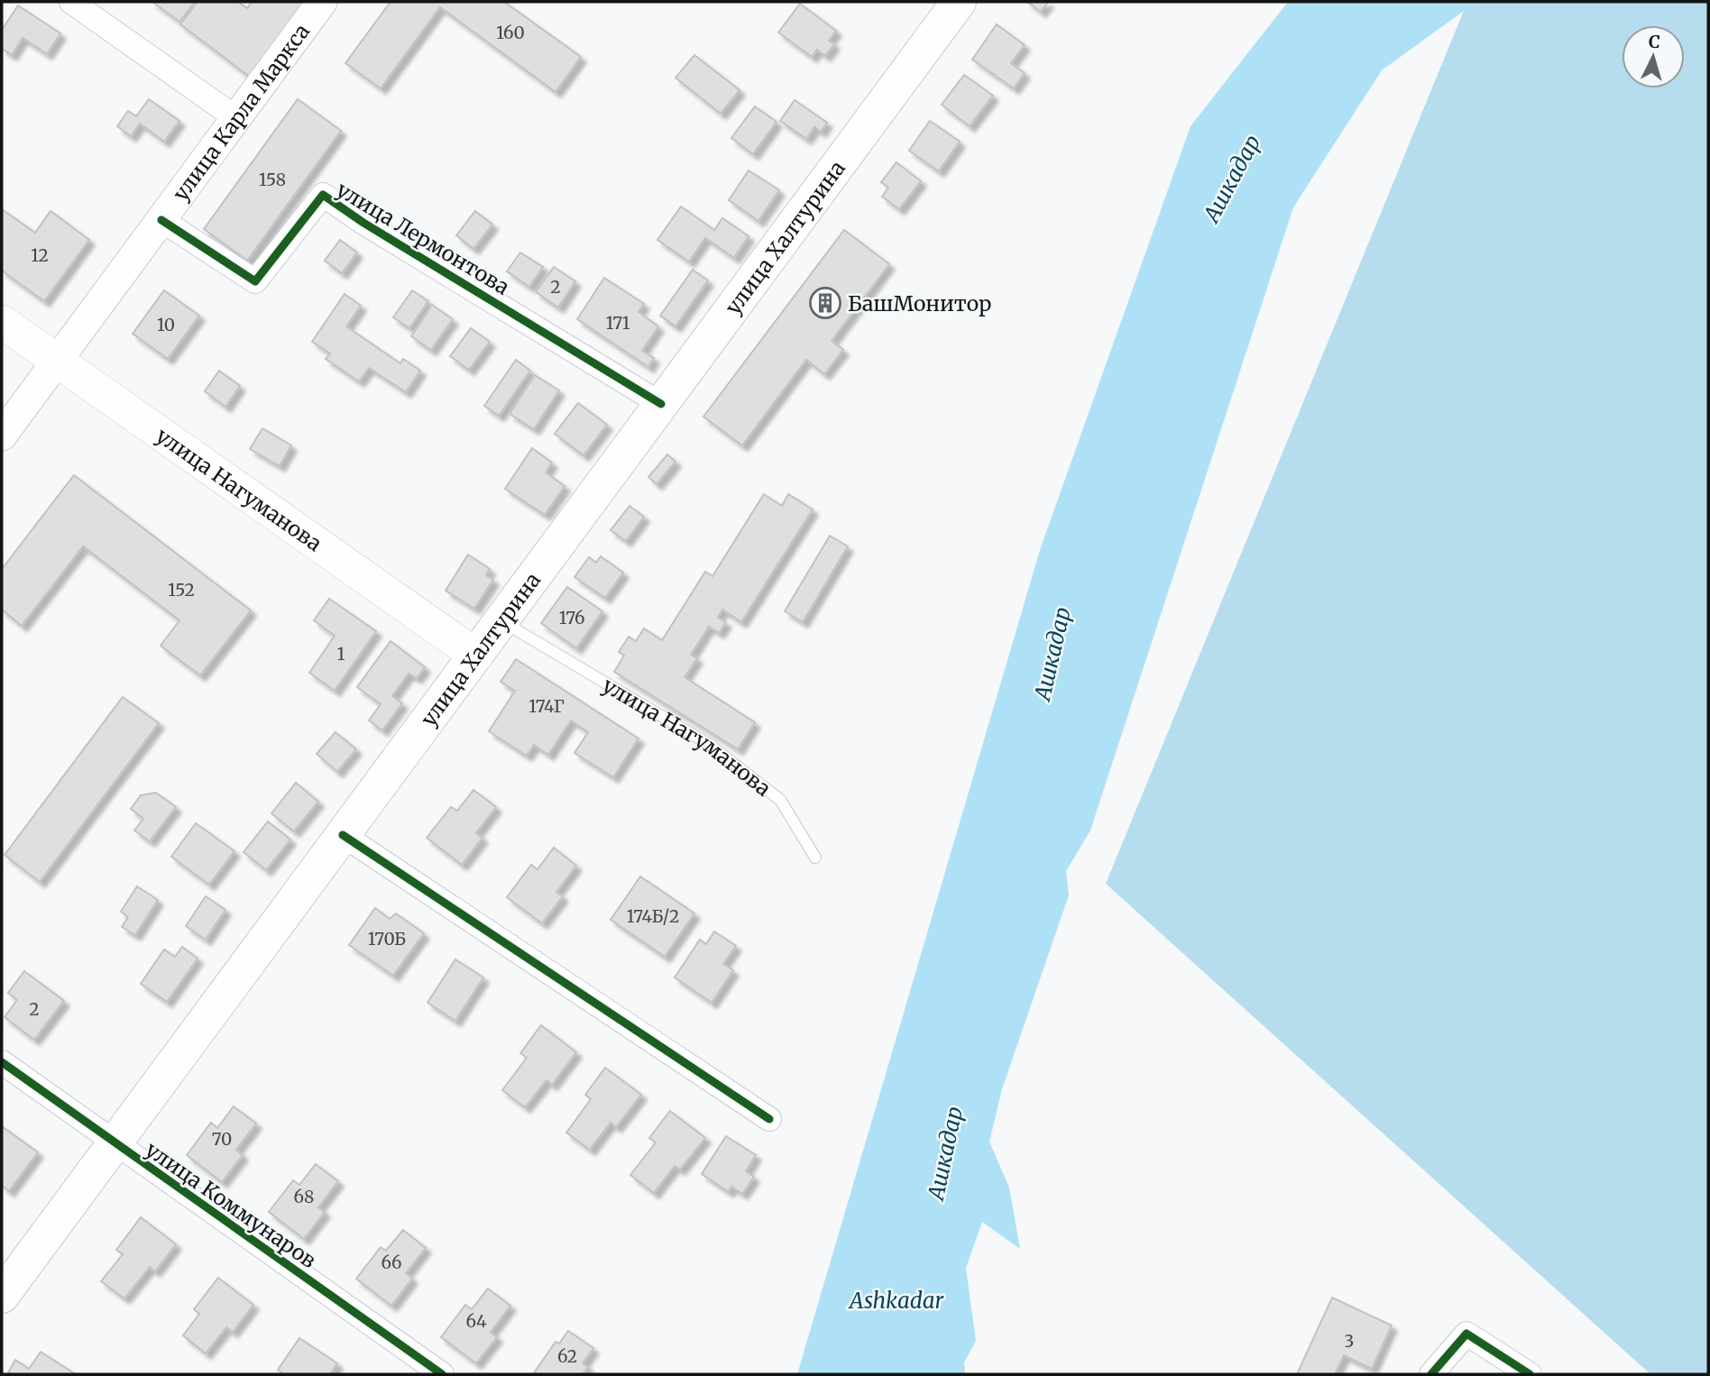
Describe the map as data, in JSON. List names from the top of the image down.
{
  "streets": {
    "main road": ["улица Халтурина", "улица Нагуманова"],
    "street": ["улица Карла Маркса", "улица Лермонтова", "улица Коммунаров"]
  },
  "crossings": [
    ["улица Карла Маркса", "улица Лермонтова"],
    ["улица Карла Маркса", "улица Нагуманова"],
    ["улица Халтурина", "улица Лермонтова"],
    ["улица Халтурина", "улица Нагуманова"],
    ["улица Халтурина", "улица Коммунаров"]
  ],
  "water": ["Ашкадар", "Ashkadar"],
  "places": {
    "building": ["БашМонитор"]
  },
  "house_numbers": [
    "160",
    "158",
    "12",
    "2",
    "171",
    "10",
    "152",
    "176",
    "1",
    "174Г",
    "174Б/2",
    "170Б",
    "2",
    "70",
    "68",
    "66",
    "64",
    "3",
    "62"
  ],
  "north": "top"
}
